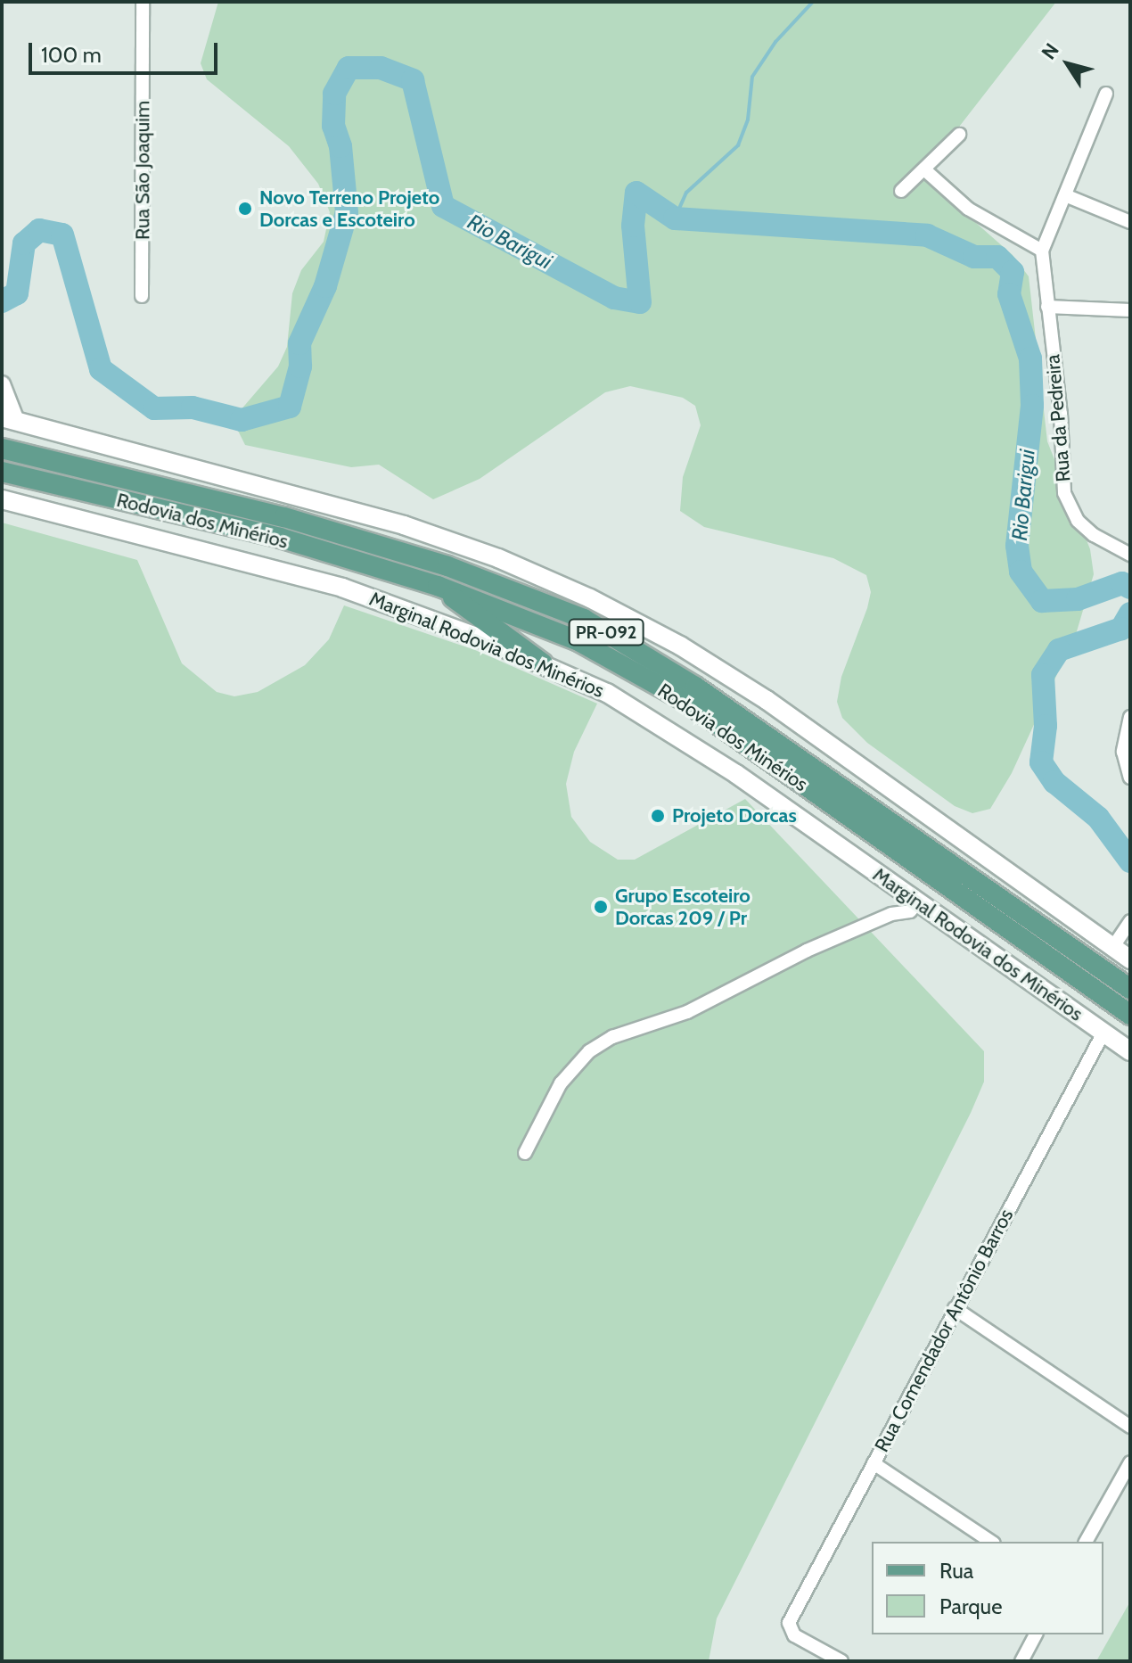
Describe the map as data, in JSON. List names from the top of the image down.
{
  "streets": {
    "main road": ["Rodovia dos Minérios", "PR-092", "Marginal Rodovia dos Minérios"],
    "street": ["Rua São Joaquim", "Rua da Pedreira", "Rua Comendador Antônio Barros"]
  },
  "crossings": [
    ["Marginal Rodovia dos Minérios", "Rua Comendador Antônio Barros"]
  ],
  "water": ["Rio Barigui"],
  "places": ["Novo Terreno Projeto Dorcas e Escoteiro", "Projeto Dorcas", "Grupo Escoteiro Dorcas 209 / Pr"],
  "legend": ["Rua", "Parque"],
  "scale_bar": "100 m",
  "north": "top left"
}
